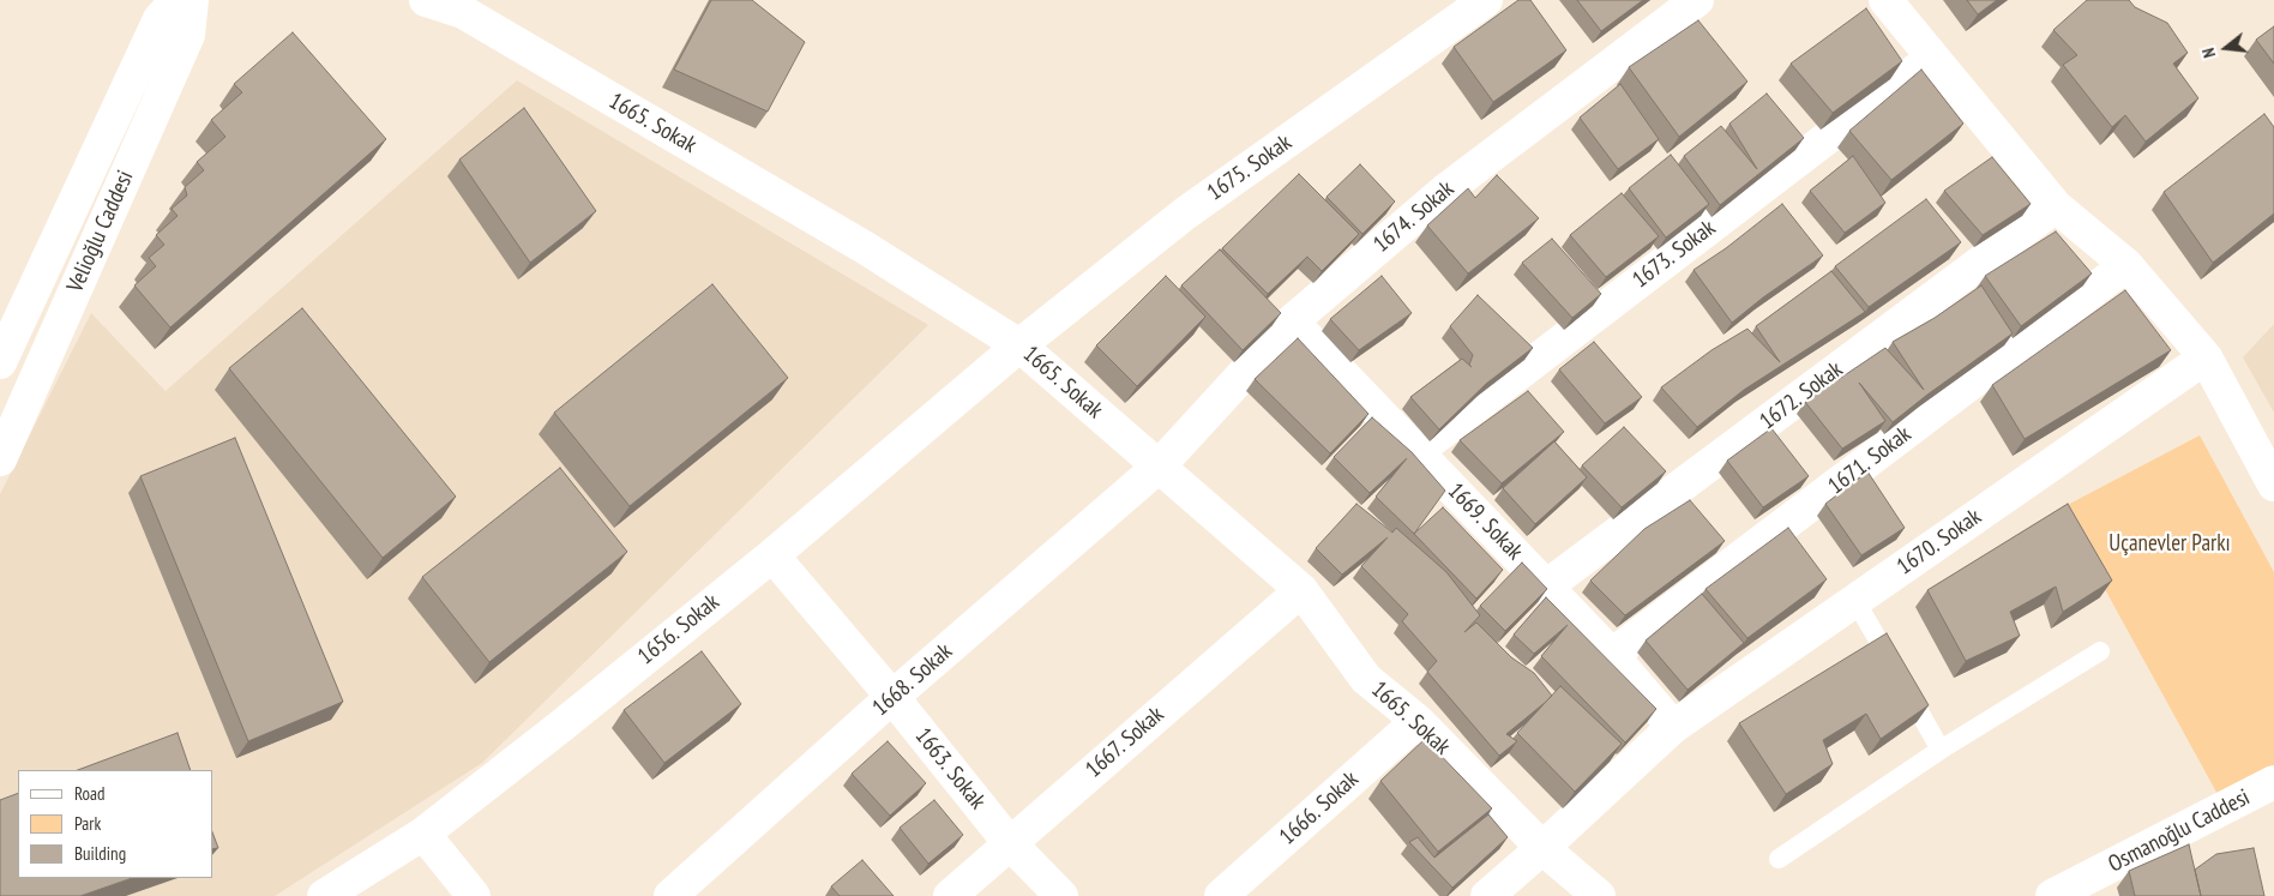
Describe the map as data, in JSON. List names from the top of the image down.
{
  "streets": {
    "street": [
      "1665. Sokak",
      "1675. Sokak",
      "1674. Sokak",
      "Velioğlu Caddesi",
      "1673. Sokak",
      "1672. Sokak",
      "1671. Sokak",
      "1669. Sokak",
      "1670. Sokak",
      "1656. Sokak",
      "1668. Sokak",
      "1667. Sokak",
      "1663. Sokak",
      "1666. Sokak",
      "Osmanoğlu Caddesi"
    ]
  },
  "crossings": [
    ["1665. Sokak", "1675. Sokak"],
    ["1665. Sokak", "1674. Sokak"],
    ["1665. Sokak", "1670. Sokak"],
    ["1665. Sokak", "1656. Sokak"],
    ["1665. Sokak", "1668. Sokak"],
    ["1665. Sokak", "1667. Sokak"],
    ["1665. Sokak", "1666. Sokak"],
    ["1675. Sokak", "1656. Sokak"],
    ["1674. Sokak", "1669. Sokak"],
    ["1674. Sokak", "1668. Sokak"],
    ["1673. Sokak", "1669. Sokak"],
    ["1672. Sokak", "1669. Sokak"],
    ["1671. Sokak", "1669. Sokak"],
    ["1669. Sokak", "1670. Sokak"],
    ["1656. Sokak", "1663. Sokak"],
    ["1668. Sokak", "1663. Sokak"],
    ["1667. Sokak", "1663. Sokak"]
  ],
  "parks": ["Uçanevler Parkı"],
  "legend": ["Road", "Park", "Building"],
  "north": "left"
}
